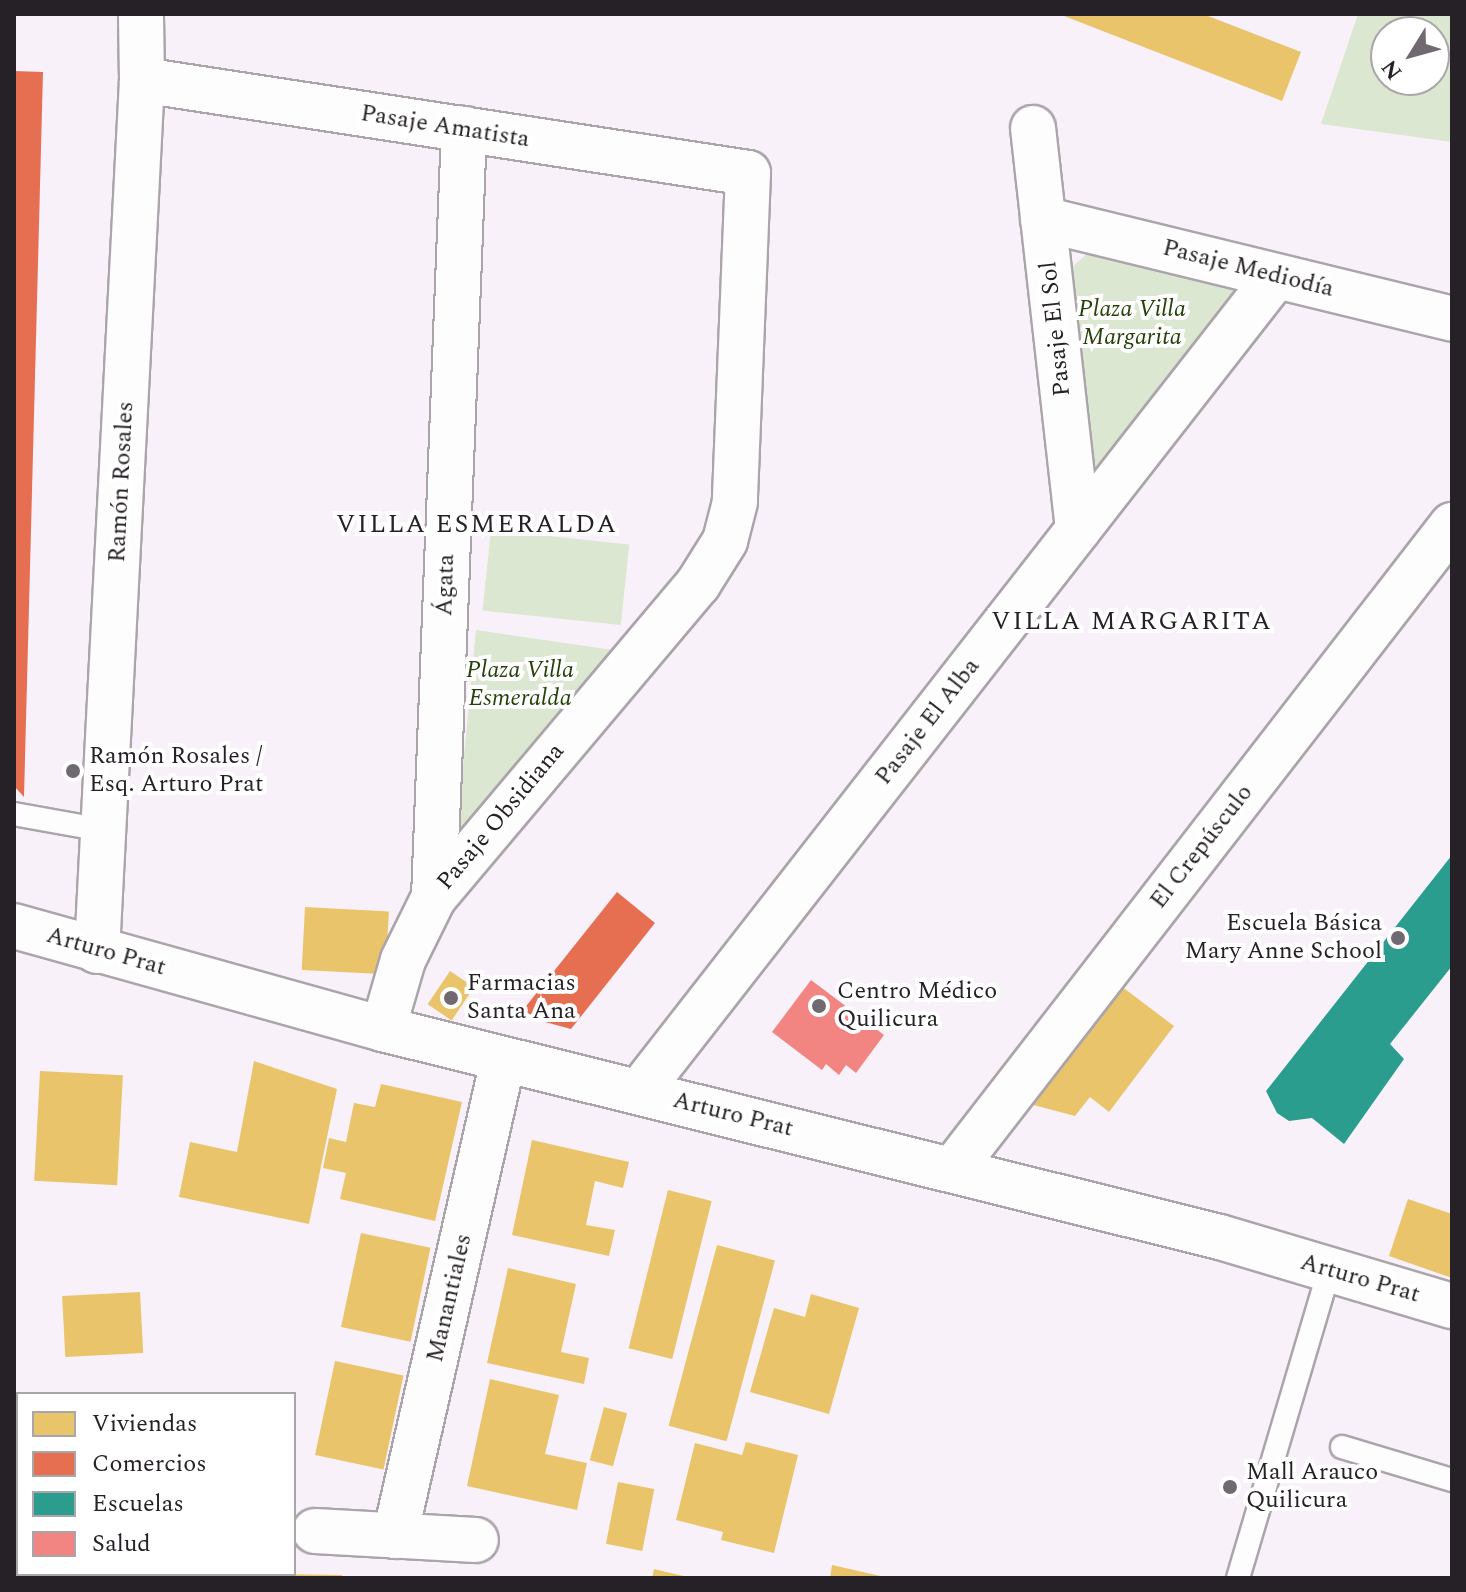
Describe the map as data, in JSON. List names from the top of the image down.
{
  "streets": {
    "street": [
      "Pasaje Amatista",
      "Pasaje Mediodía",
      "Pasaje El Sol",
      "Ramón Rosales",
      "Ágata",
      "Pasaje El Alba",
      "Pasaje Obsidiana",
      "El Crepúsculo",
      "Arturo Prat",
      "Manantiales"
    ]
  },
  "crossings": [
    ["Pasaje Amatista", "Ramón Rosales"],
    ["Pasaje Amatista", "Ágata"],
    ["Pasaje Amatista", "Pasaje Obsidiana"],
    ["Pasaje Mediodía", "Pasaje El Sol"],
    ["Pasaje Mediodía", "Pasaje El Alba"],
    ["Pasaje El Sol", "Pasaje El Alba"],
    ["Ramón Rosales", "Arturo Prat"],
    ["Ágata", "Pasaje Obsidiana"],
    ["Pasaje El Alba", "Arturo Prat"],
    ["Pasaje Obsidiana", "Arturo Prat"],
    ["El Crepúsculo", "Arturo Prat"],
    ["Arturo Prat", "Manantiales"]
  ],
  "districts": ["VILLA ESMERALDA", "VILLA MARGARITA"],
  "parks": ["Plaza Villa Margarita", "Plaza Villa Esmeralda"],
  "places": [
    "Ramón Rosales / Esq. Arturo Prat",
    "Escuela Básica Mary Anne School",
    "Farmacias Santa Ana",
    "Centro Médico Quilicura",
    "Mall Arauco Quilicura"
  ],
  "legend": [
    "Viviendas",
    "Comercios",
    "Escuelas",
    "Salud"
  ],
  "north": "bottom left"
}
